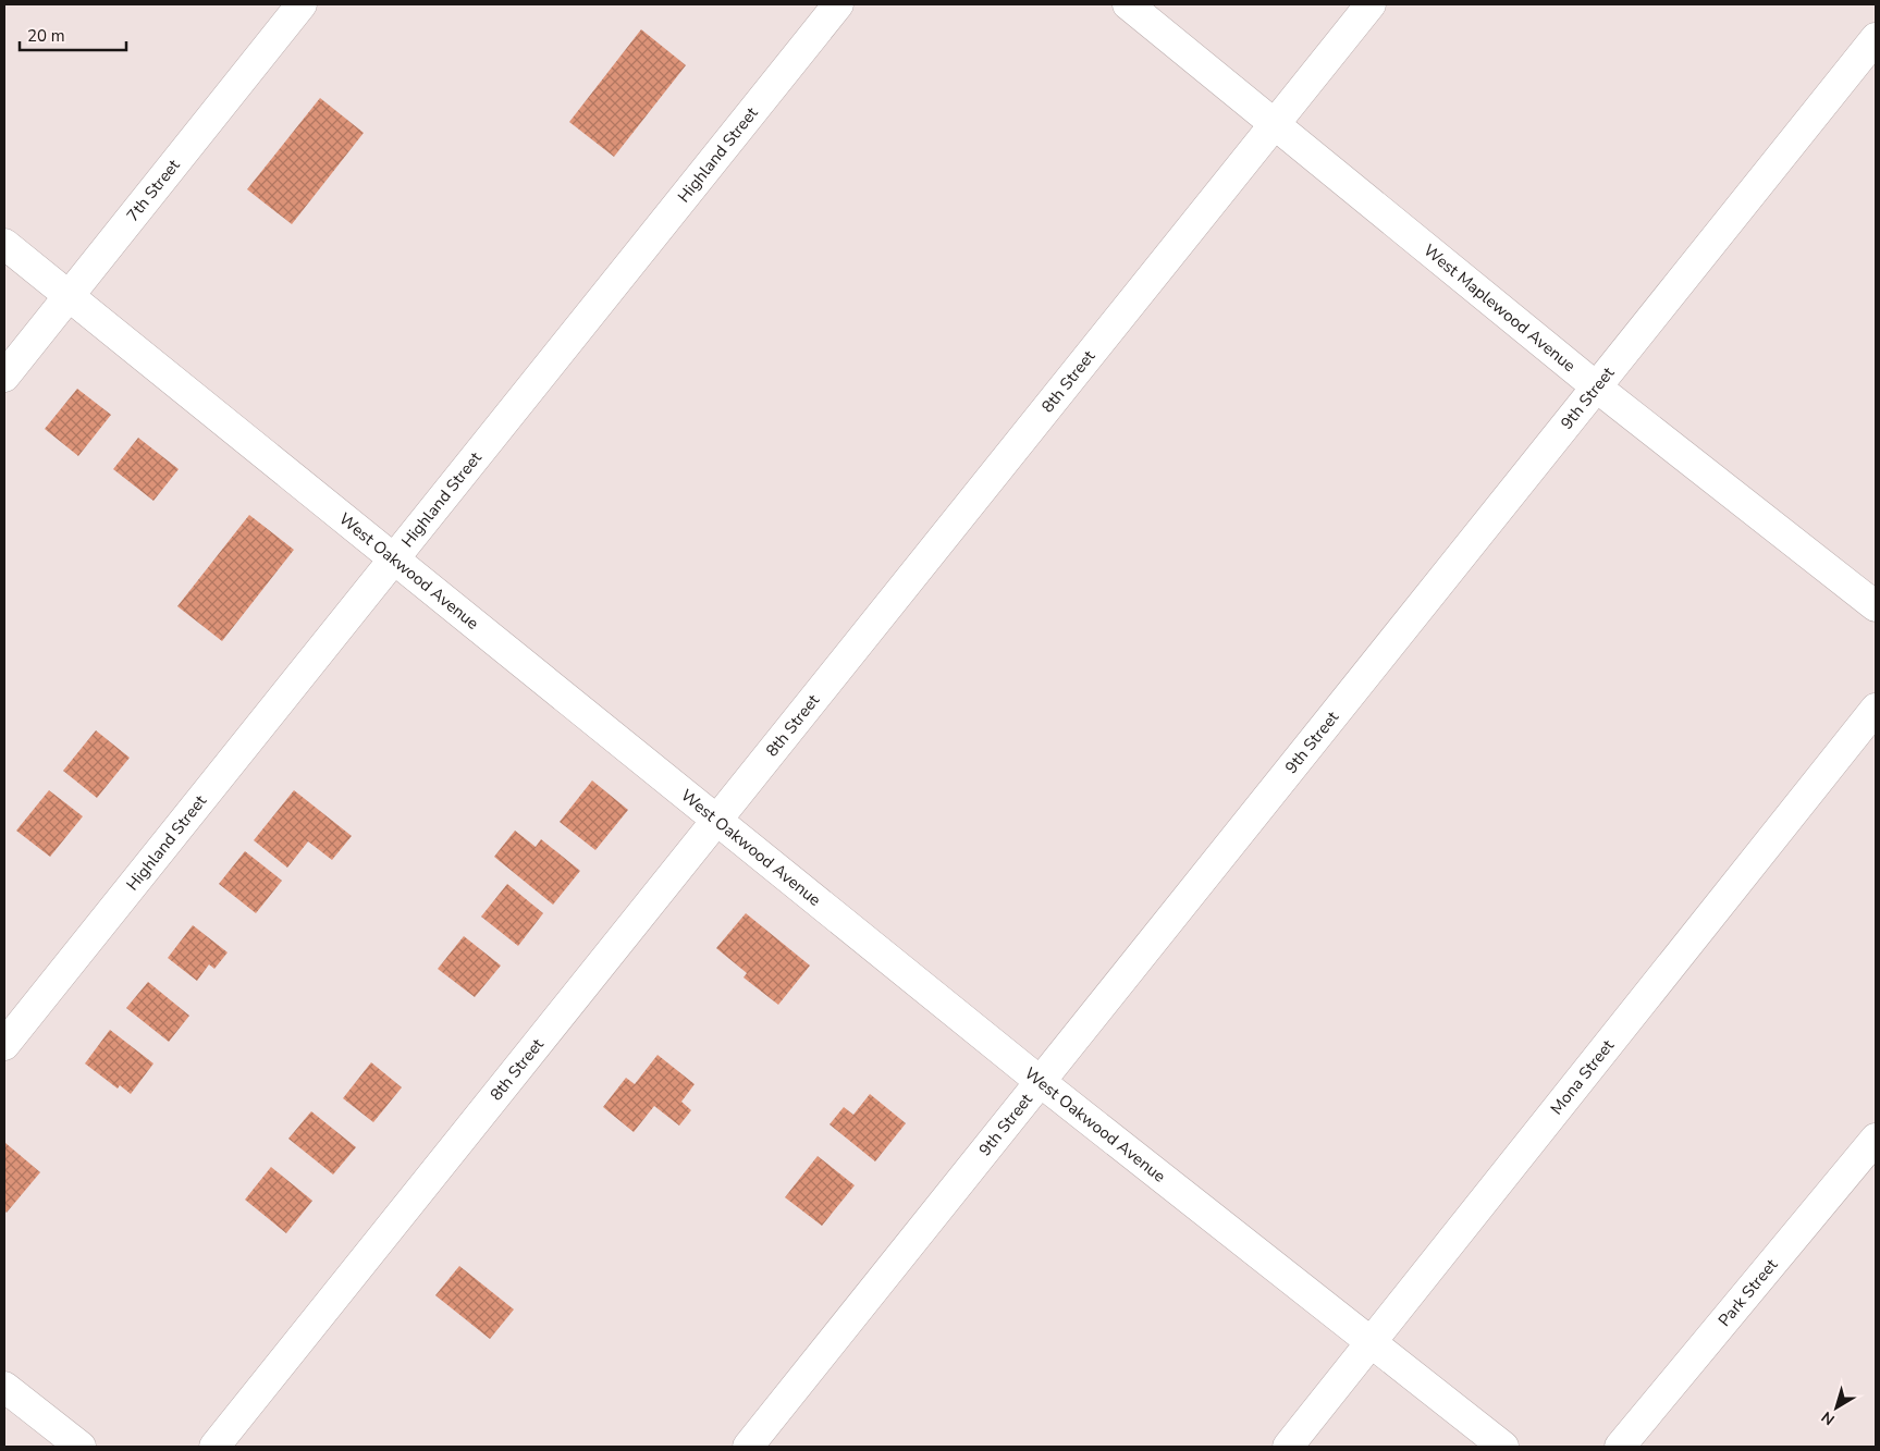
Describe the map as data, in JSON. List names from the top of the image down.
{
  "streets": {
    "street": [
      "Highland Street",
      "7th Street",
      "West Maplewood Avenue",
      "8th Street",
      "9th Street",
      "West Oakwood Avenue",
      "Mona Street",
      "Park Street"
    ]
  },
  "crossings": [
    ["Highland Street", "West Oakwood Avenue"],
    ["7th Street", "West Oakwood Avenue"],
    ["West Maplewood Avenue", "8th Street"],
    ["West Maplewood Avenue", "9th Street"],
    ["8th Street", "West Oakwood Avenue"],
    ["9th Street", "West Oakwood Avenue"],
    ["West Oakwood Avenue", "Mona Street"]
  ],
  "scale_bar": "20 m",
  "north": "bottom left"
}
